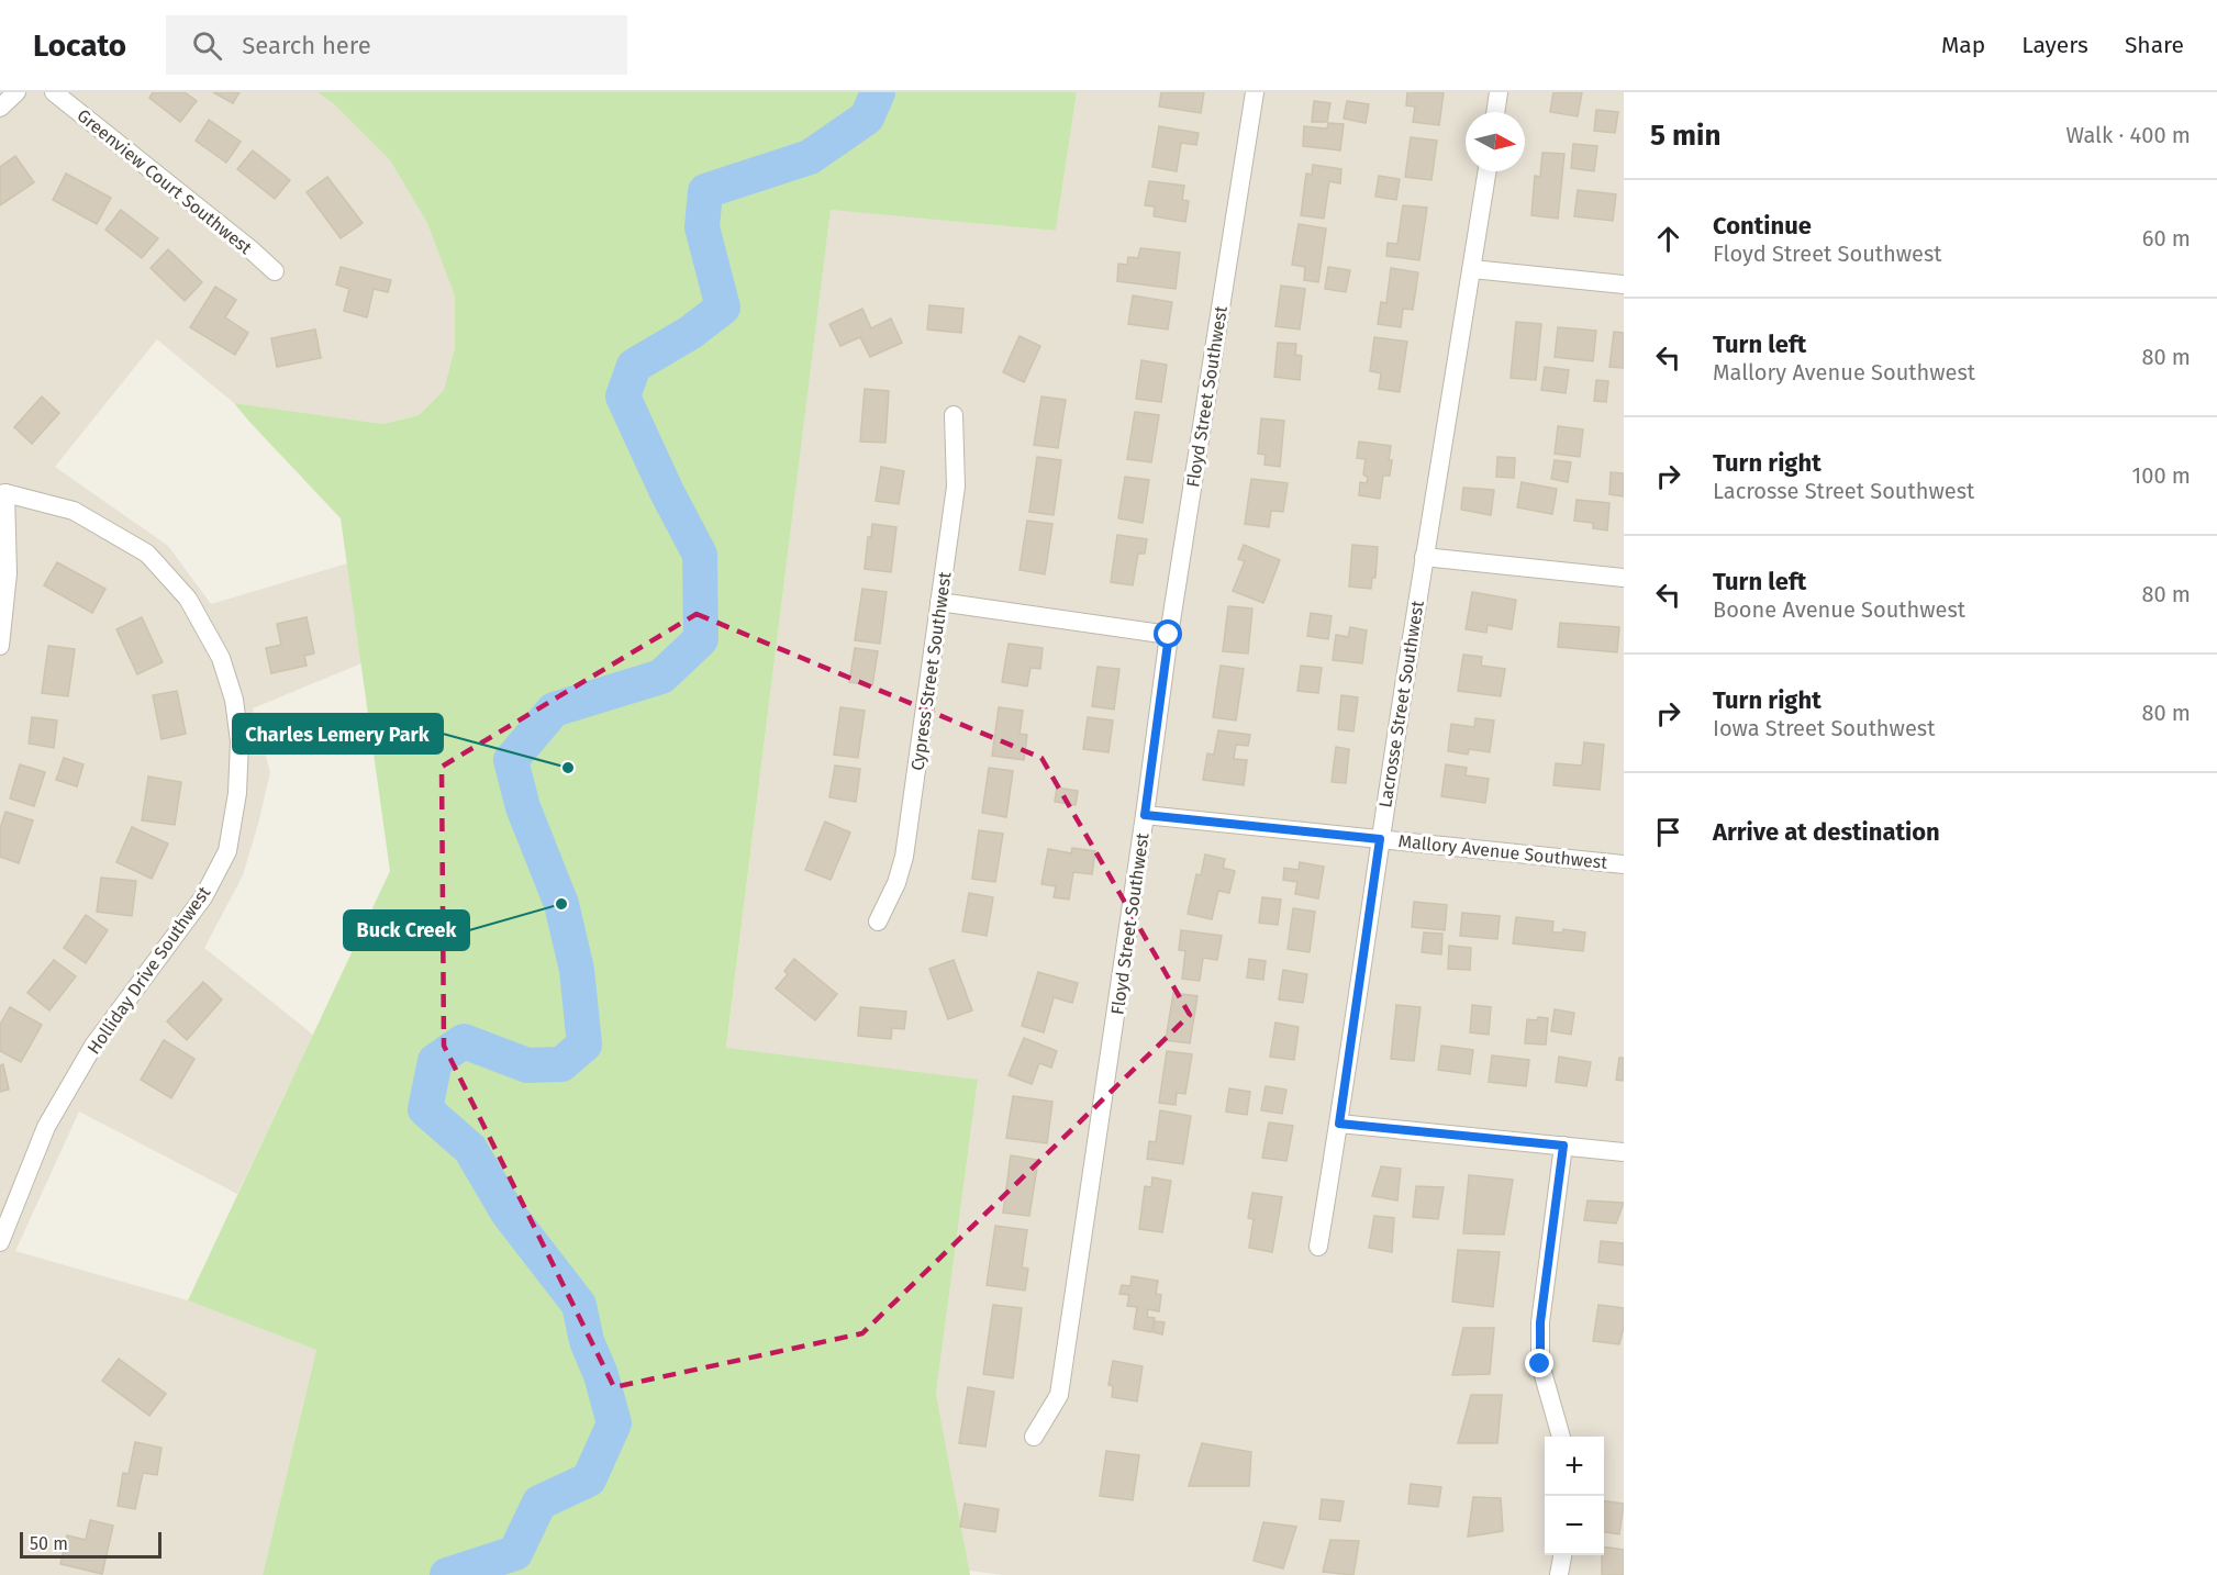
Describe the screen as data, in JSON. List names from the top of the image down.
{
  "streets": {
    "street": [
      "Greenview Court Southwest",
      "Floyd Street Southwest",
      "Cypress Street Southwest",
      "Lacrosse Street Southwest",
      "Mallory Avenue Southwest",
      "Holliday Drive Southwest"
    ]
  },
  "crossings": [
    ["Floyd Street Southwest", "Mallory Avenue Southwest"],
    ["Lacrosse Street Southwest", "Mallory Avenue Southwest"]
  ],
  "places": ["Charles Lemery Park", "Buck Creek"],
  "scale_bar": "50 m",
  "north": "right",
  "page": {
    "header": "Locato",
    "search": "Search here",
    "nav": ["Map", "Layers", "Share"],
    "heading": ["5 min", "Walk · 400 m"],
    "list": [
      ["Continue", "Floyd Street Southwest", "60 m"],
      ["Turn left", "Mallory Avenue Southwest", "80 m"],
      ["Turn right", "Lacrosse Street Southwest", "100 m"],
      ["Turn left", "Boone Avenue Southwest", "80 m"],
      ["Turn right", "Iowa Street Southwest", "80 m"],
      "Arrive at destination"
    ],
    "map_buttons": ["+", "−"],
    "scale": "50 m"
  }
}
